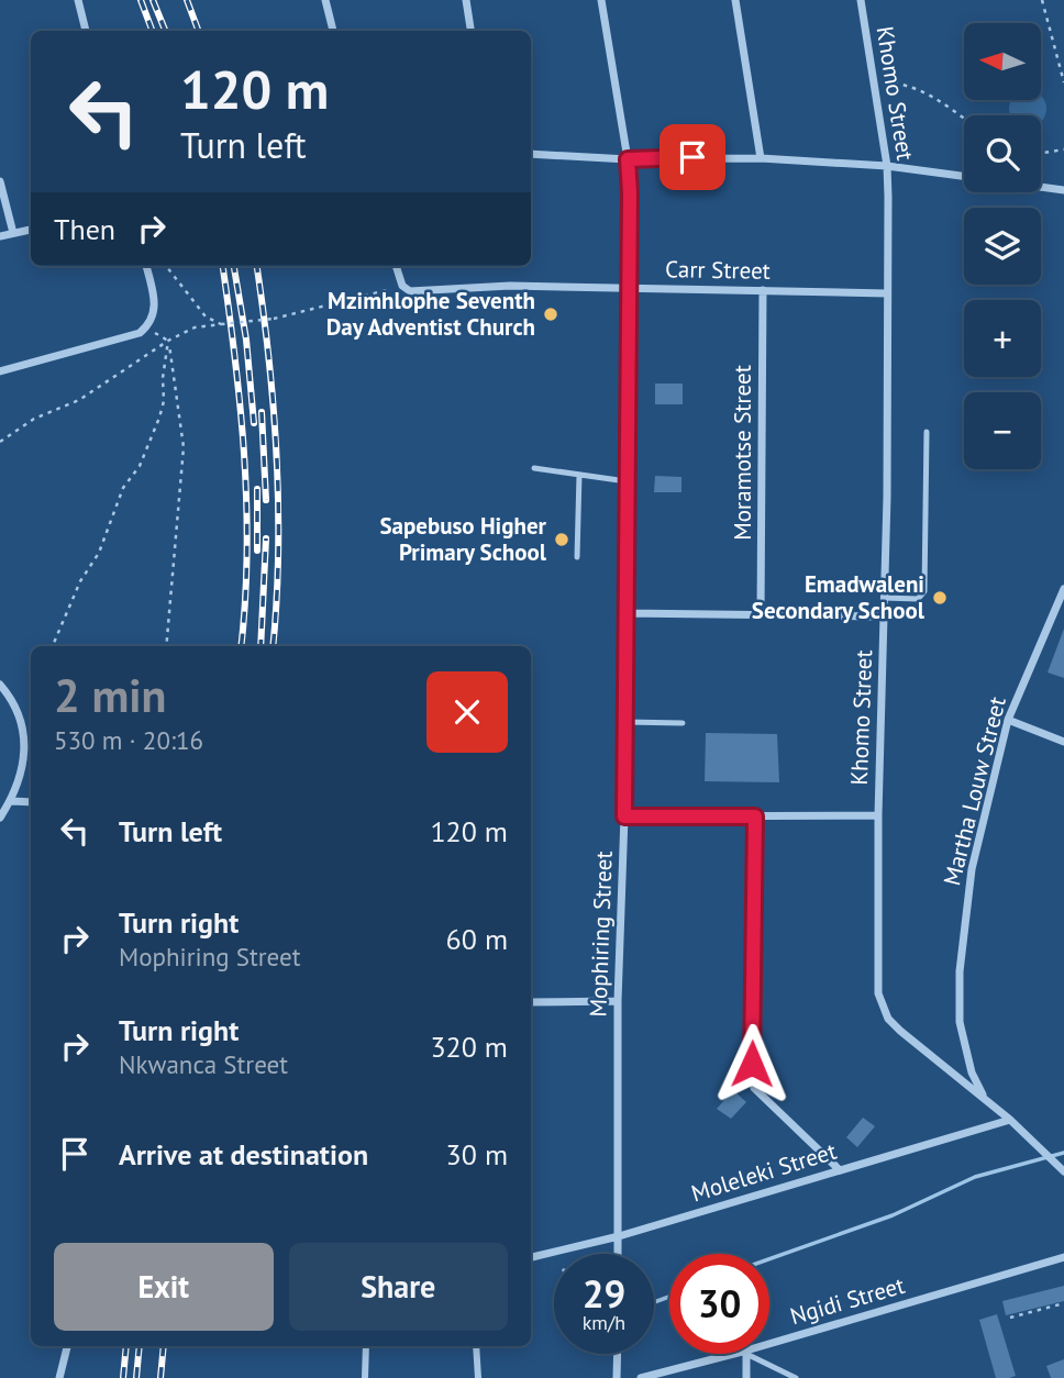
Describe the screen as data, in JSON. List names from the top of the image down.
{
  "streets": {
    "street": [
      "Khomo Street",
      "Carr Street",
      "Moramotse Street",
      "Martha Louw Street",
      "Mophiring Street",
      "Moleleki Street",
      "Ngidi Street"
    ]
  },
  "crossings": [
    ["Khomo Street", "Carr Street"],
    ["Khomo Street", "Martha Louw Street"],
    ["Khomo Street", "Moleleki Street"],
    ["Carr Street", "Moramotse Street"],
    ["Carr Street", "Mophiring Street"],
    ["Mophiring Street", "Moleleki Street"]
  ],
  "places": ["Mzimhlophe Seventh Day Adventist Church", "Sapebuso Higher Primary School", "Emadwaleni Secondary School"],
  "north": "left",
  "page": {
    "map_buttons": ["+", "−"],
    "turn": ["120 m", "Turn left"],
    "then": "Then",
    "heading": ["2 min", "530 m · 20:16"],
    "list": [
      {
        "name": "Turn left",
        "value": "120 m"
      },
      {
        "name": "Turn right",
        "note": "Mophiring Street",
        "value": "60 m"
      },
      {
        "name": "Turn right",
        "note": "Nkwanca Street",
        "value": "320 m"
      },
      {
        "name": "Arrive at destination",
        "value": "30 m"
      }
    ],
    "buttons": ["Exit", "Share"],
    "speed": "29 km/h",
    "limit": "30"
  }
}
